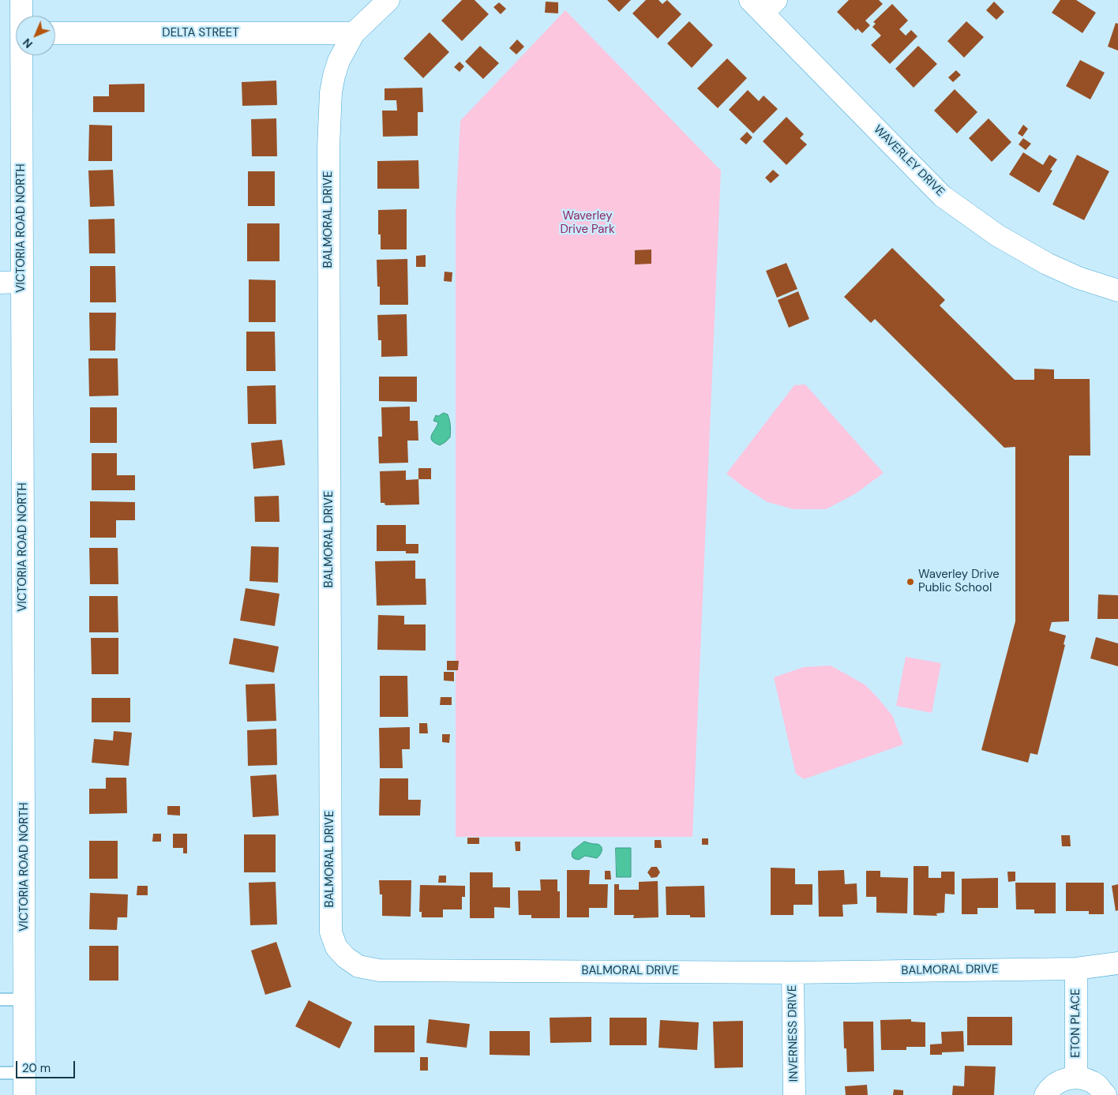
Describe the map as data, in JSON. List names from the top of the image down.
{
  "streets": {
    "street": [
      "DELTA STREET",
      "WAVERLEY DRIVE",
      "BALMORAL DRIVE",
      "VICTORIA ROAD NORTH",
      "ETON PLACE",
      "INVERNESS DRIVE"
    ]
  },
  "crossings": [
    ["DELTA STREET", "BALMORAL DRIVE"],
    ["BALMORAL DRIVE", "ETON PLACE"],
    ["BALMORAL DRIVE", "INVERNESS DRIVE"]
  ],
  "parks": ["Waverley Drive Park"],
  "places": ["Waverley Drive Public School"],
  "scale_bar": "20 m",
  "north": "bottom left"
}
